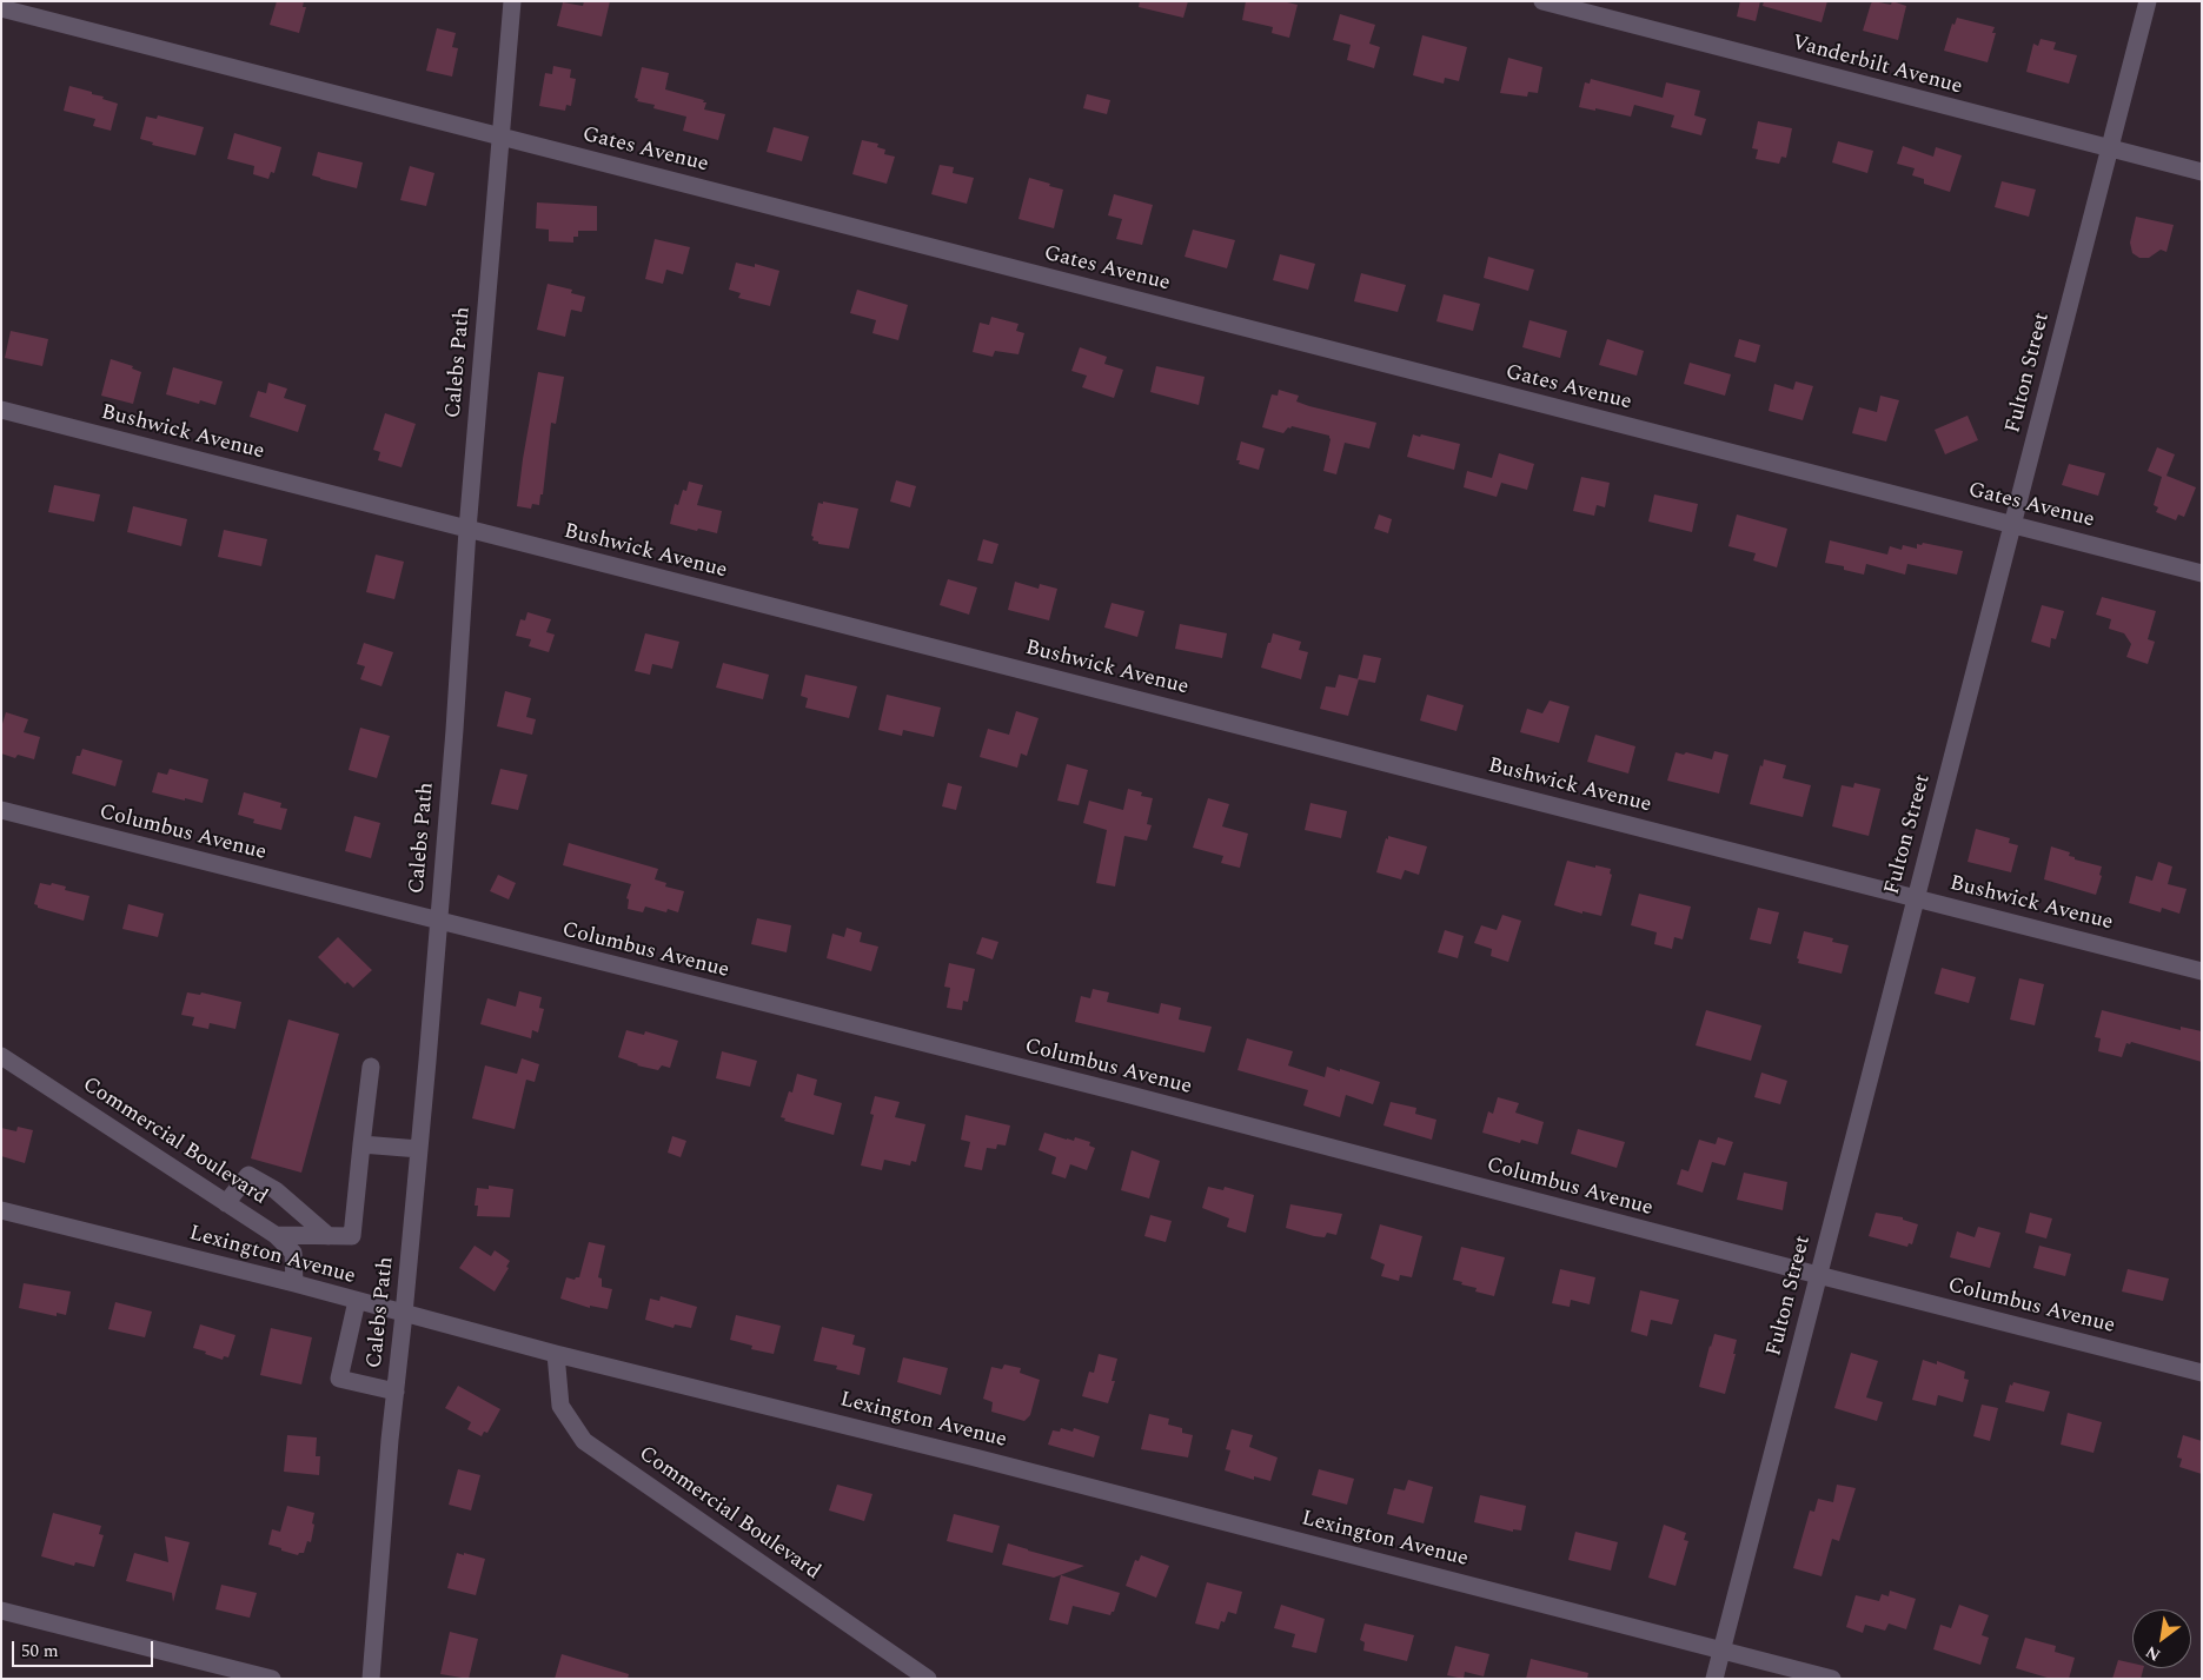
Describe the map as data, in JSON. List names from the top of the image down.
{
  "streets": {
    "street": [
      "Vanderbilt Avenue",
      "Gates Avenue",
      "Calebs Path",
      "Fulton Street",
      "Bushwick Avenue",
      "Columbus Avenue",
      "Commercial Boulevard",
      "Lexington Avenue"
    ]
  },
  "crossings": [
    ["Vanderbilt Avenue", "Fulton Street"],
    ["Gates Avenue", "Calebs Path"],
    ["Gates Avenue", "Fulton Street"],
    ["Calebs Path", "Bushwick Avenue"],
    ["Calebs Path", "Columbus Avenue"],
    ["Calebs Path", "Lexington Avenue"],
    ["Fulton Street", "Bushwick Avenue"],
    ["Fulton Street", "Columbus Avenue"],
    ["Fulton Street", "Lexington Avenue"],
    ["Commercial Boulevard", "Lexington Avenue"]
  ],
  "scale_bar": "50 m",
  "north": "bottom left"
}
